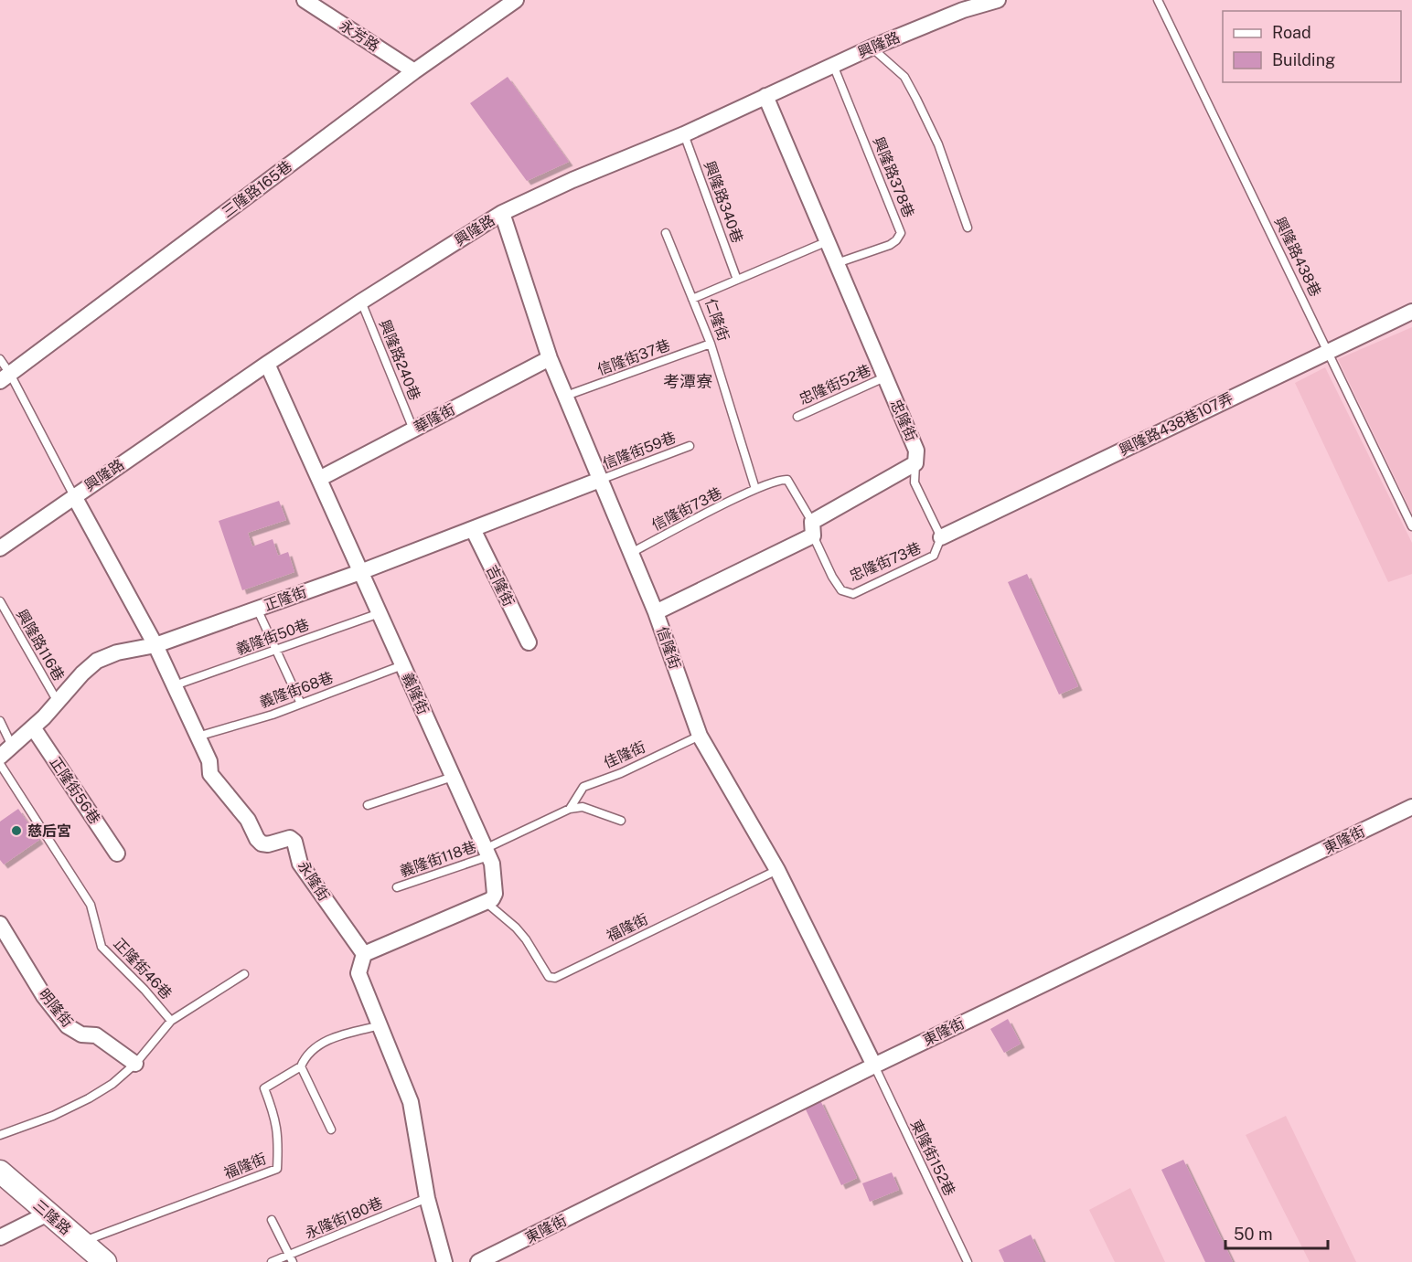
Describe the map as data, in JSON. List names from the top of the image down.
{
  "streets": {
    "street": [
      "永芳路",
      "興隆路",
      "三隆路165巷",
      "華隆街",
      "忠隆街",
      "興隆路438巷107弄",
      "吉隆街",
      "正隆街",
      "信隆街",
      "義隆街",
      "正隆街56巷",
      "東隆街",
      "永隆街",
      "明隆街",
      "三隆路"
    ],
    "lane": [
      "興隆路378巷",
      "興隆路340巷",
      "興隆路438巷",
      "仁隆街",
      "信隆街37巷",
      "興隆路240巷",
      "忠隆街52巷",
      "信隆街59巷",
      "信隆街73巷",
      "忠隆街73巷",
      "義隆街50巷",
      "興隆路116巷",
      "義隆街68巷",
      "佳隆街",
      "義隆街118巷",
      "福隆街",
      "正隆街46巷",
      "東隆街152巷",
      "永隆街180巷"
    ]
  },
  "crossings": [
    ["永芳路", "三隆路165巷"],
    ["興隆路", "興隆路378巷"],
    ["興隆路", "興隆路340巷"],
    ["興隆路", "興隆路240巷"],
    ["興隆路", "忠隆街"],
    ["興隆路", "信隆街"],
    ["興隆路", "義隆街"],
    ["興隆路", "永隆街"],
    ["興隆路378巷", "忠隆街"],
    ["興隆路340巷", "仁隆街"],
    ["興隆路438巷", "興隆路438巷107弄"],
    ["仁隆街", "信隆街37巷"],
    ["仁隆街", "忠隆街"],
    ["仁隆街", "信隆街73巷"],
    ["信隆街37巷", "信隆街"],
    ["興隆路240巷", "華隆街"],
    ["忠隆街52巷", "忠隆街"],
    ["華隆街", "信隆街"],
    ["華隆街", "義隆街"],
    ["忠隆街", "信隆街73巷"],
    ["忠隆街", "忠隆街73巷"],
    ["忠隆街", "信隆街"],
    ["興隆路438巷107弄", "忠隆街73巷"],
    ["信隆街59巷", "正隆街"],
    ["信隆街59巷", "信隆街"],
    ["信隆街73巷", "忠隆街73巷"],
    ["信隆街73巷", "信隆街"],
    ["吉隆街", "正隆街"],
    ["正隆街", "興隆路116巷"],
    ["正隆街", "信隆街"],
    ["正隆街", "義隆街"],
    ["正隆街", "正隆街56巷"],
    ["正隆街", "永隆街"],
    ["義隆街50巷", "義隆街"],
    ["義隆街50巷", "永隆街"],
    ["信隆街", "佳隆街"],
    ["信隆街", "東隆街"],
    ["信隆街", "福隆街"],
    ["信隆街", "東隆街152巷"],
    ["義隆街68巷", "義隆街"],
    ["義隆街68巷", "永隆街"],
    ["義隆街", "義隆街118巷"],
    ["義隆街", "福隆街"],
    ["東隆街", "東隆街152巷"],
    ["福隆街", "三隆路"]
  ],
  "districts": ["考潭寮"],
  "places": ["慈后宮"],
  "legend": ["Road", "Building"],
  "scale_bar": "50 m"
}
